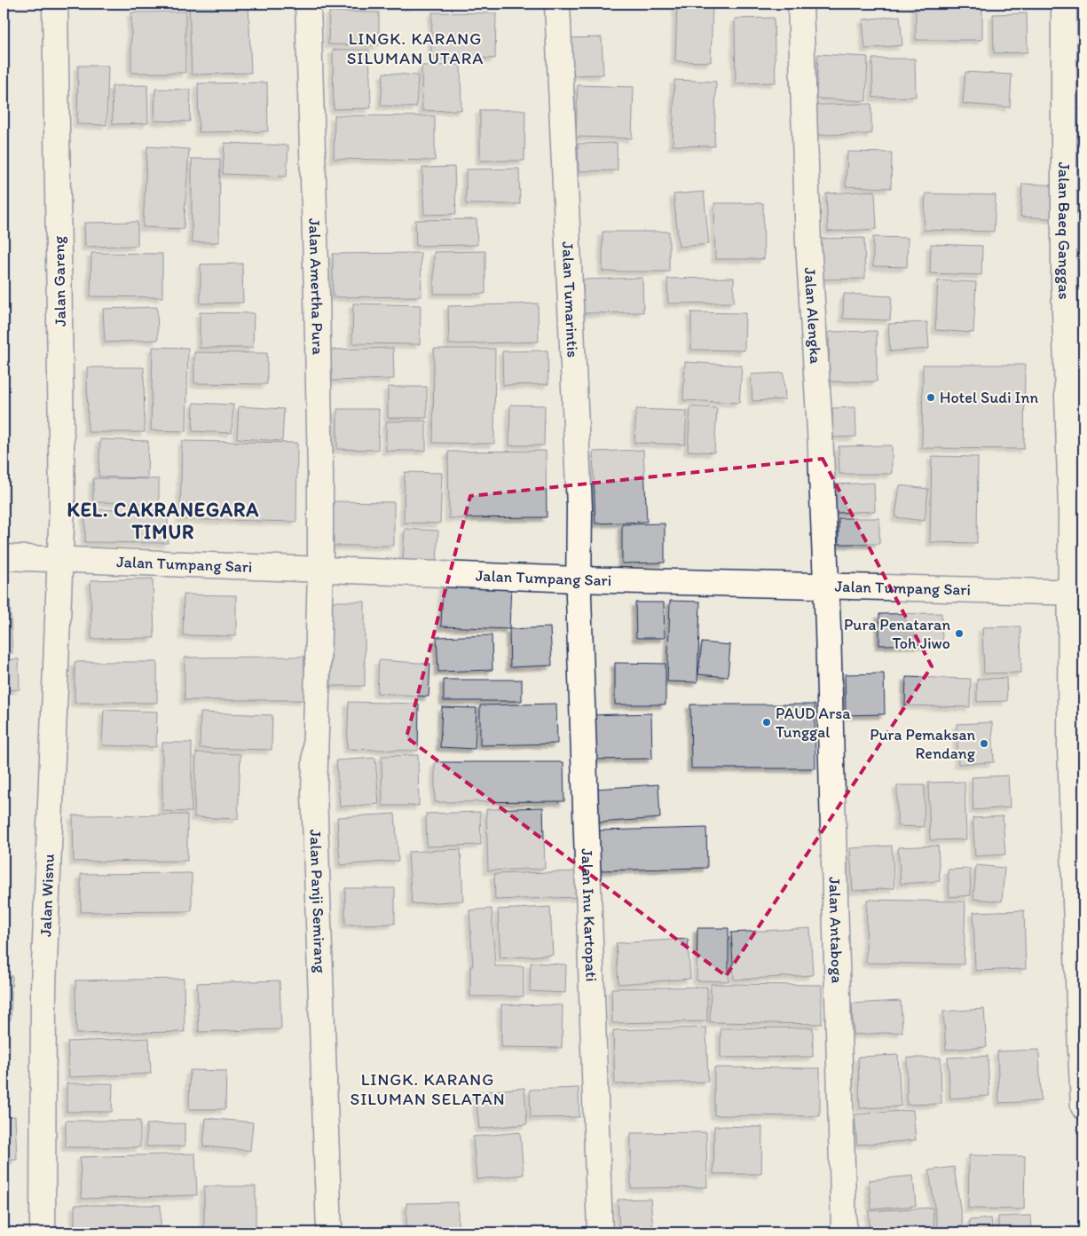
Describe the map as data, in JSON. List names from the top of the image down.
{
  "streets": {
    "street": [
      "Jalan Baeq Ganggas",
      "Jalan Gareng",
      "Jalan Amertha Pura",
      "Jalan Tumarintis",
      "Jalan Alengka",
      "Jalan Tumpang Sari",
      "Jalan Wisnu",
      "Jalan Panji Semirang",
      "Jalan Inu Kartopati",
      "Jalan Antaboga"
    ]
  },
  "crossings": [
    ["Jalan Baeq Ganggas", "Jalan Tumpang Sari"],
    ["Jalan Gareng", "Jalan Tumpang Sari"],
    ["Jalan Gareng", "Jalan Wisnu"],
    ["Jalan Amertha Pura", "Jalan Tumpang Sari"],
    ["Jalan Amertha Pura", "Jalan Panji Semirang"],
    ["Jalan Tumarintis", "Jalan Tumpang Sari"],
    ["Jalan Tumarintis", "Jalan Inu Kartopati"],
    ["Jalan Alengka", "Jalan Tumpang Sari"],
    ["Jalan Alengka", "Jalan Antaboga"],
    ["Jalan Tumpang Sari", "Jalan Wisnu"],
    ["Jalan Tumpang Sari", "Jalan Panji Semirang"],
    ["Jalan Tumpang Sari", "Jalan Inu Kartopati"]
  ],
  "districts": ["LINGK. KARANG SILUMAN UTARA", "KEL. CAKRANEGARA TIMUR", "LINGK. KARANG SILUMAN SELATAN"],
  "places": [
    "Hotel Sudi Inn",
    "Pura Penataran Toh Jiwo",
    "PAUD Arsa Tunggal",
    "Pura Pemaksan Rendang"
  ]
}
